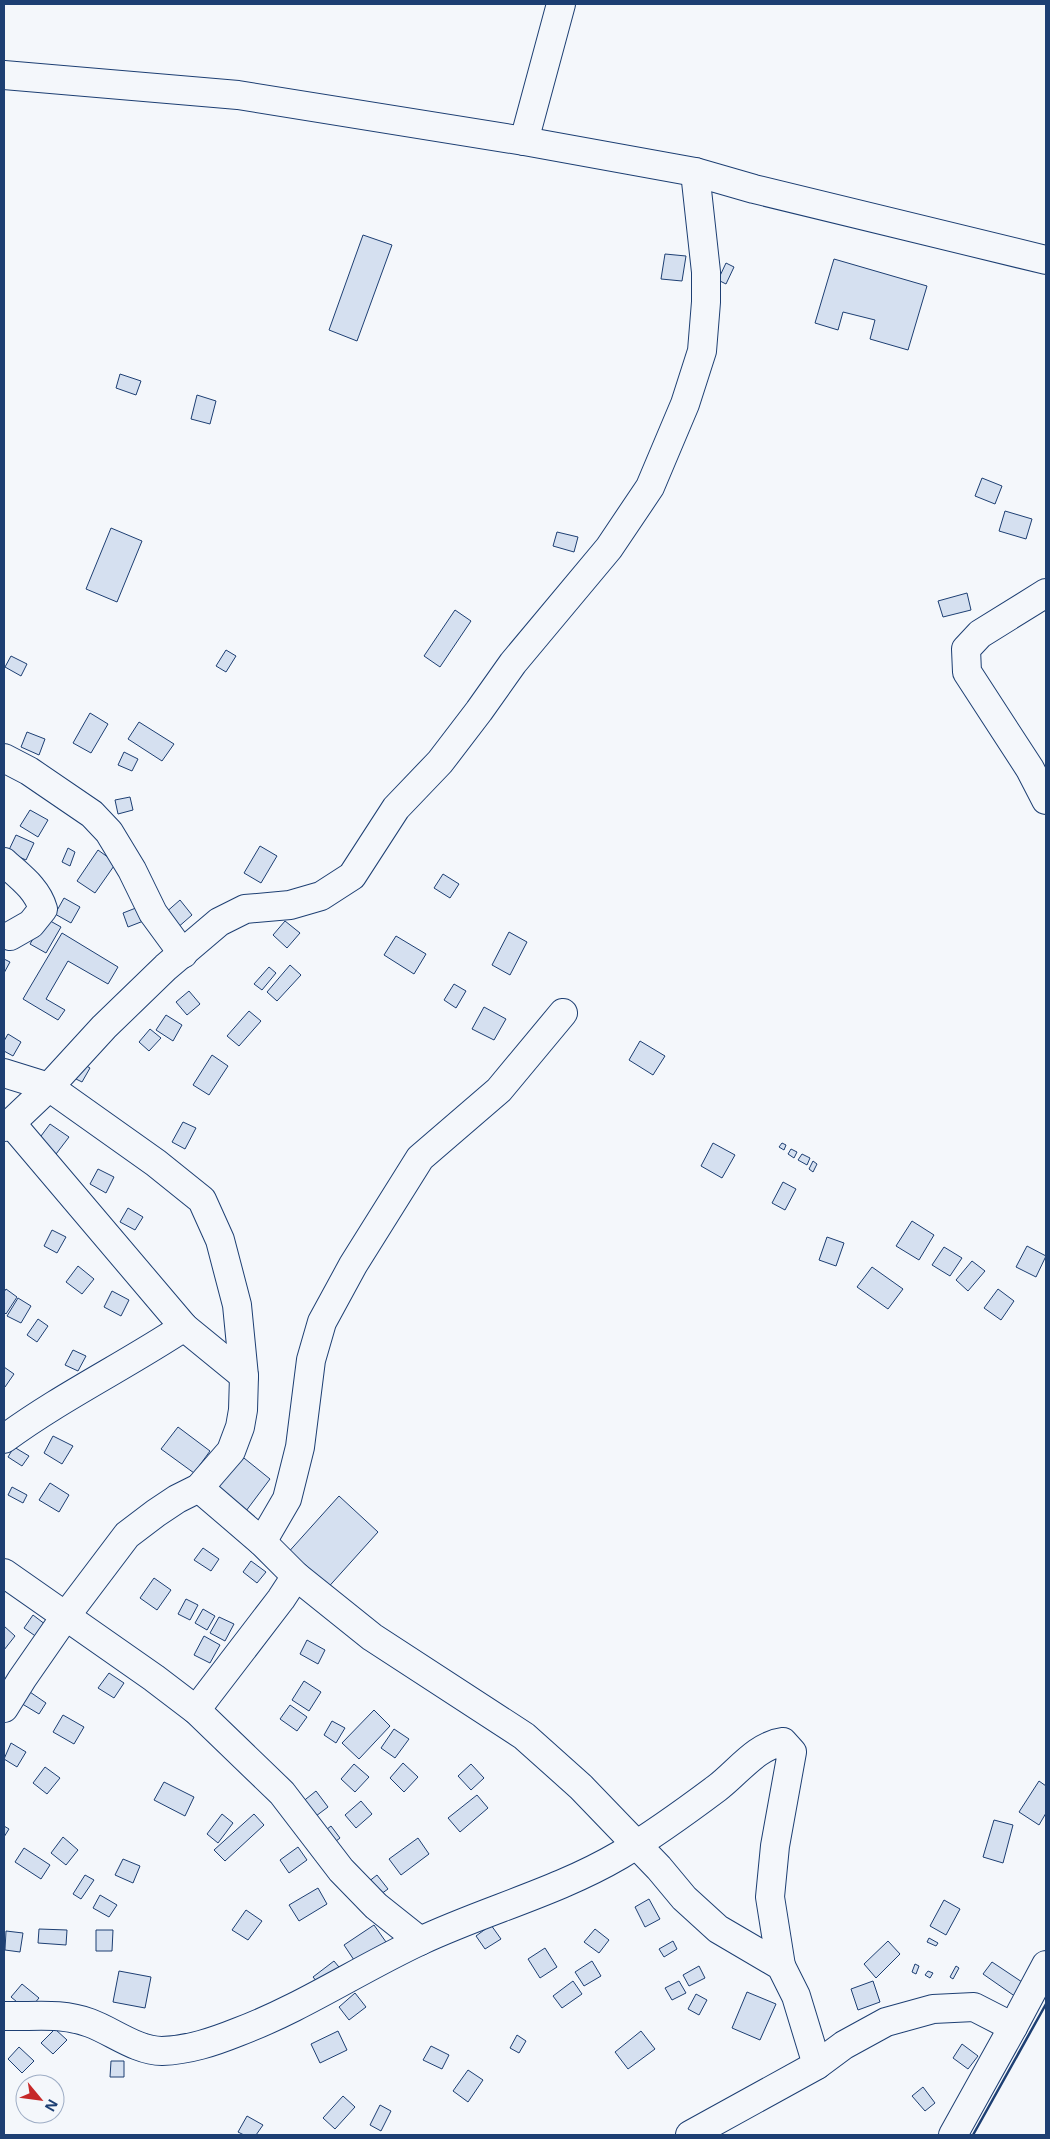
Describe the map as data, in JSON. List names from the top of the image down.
{
  "north": "bottom right"
}
